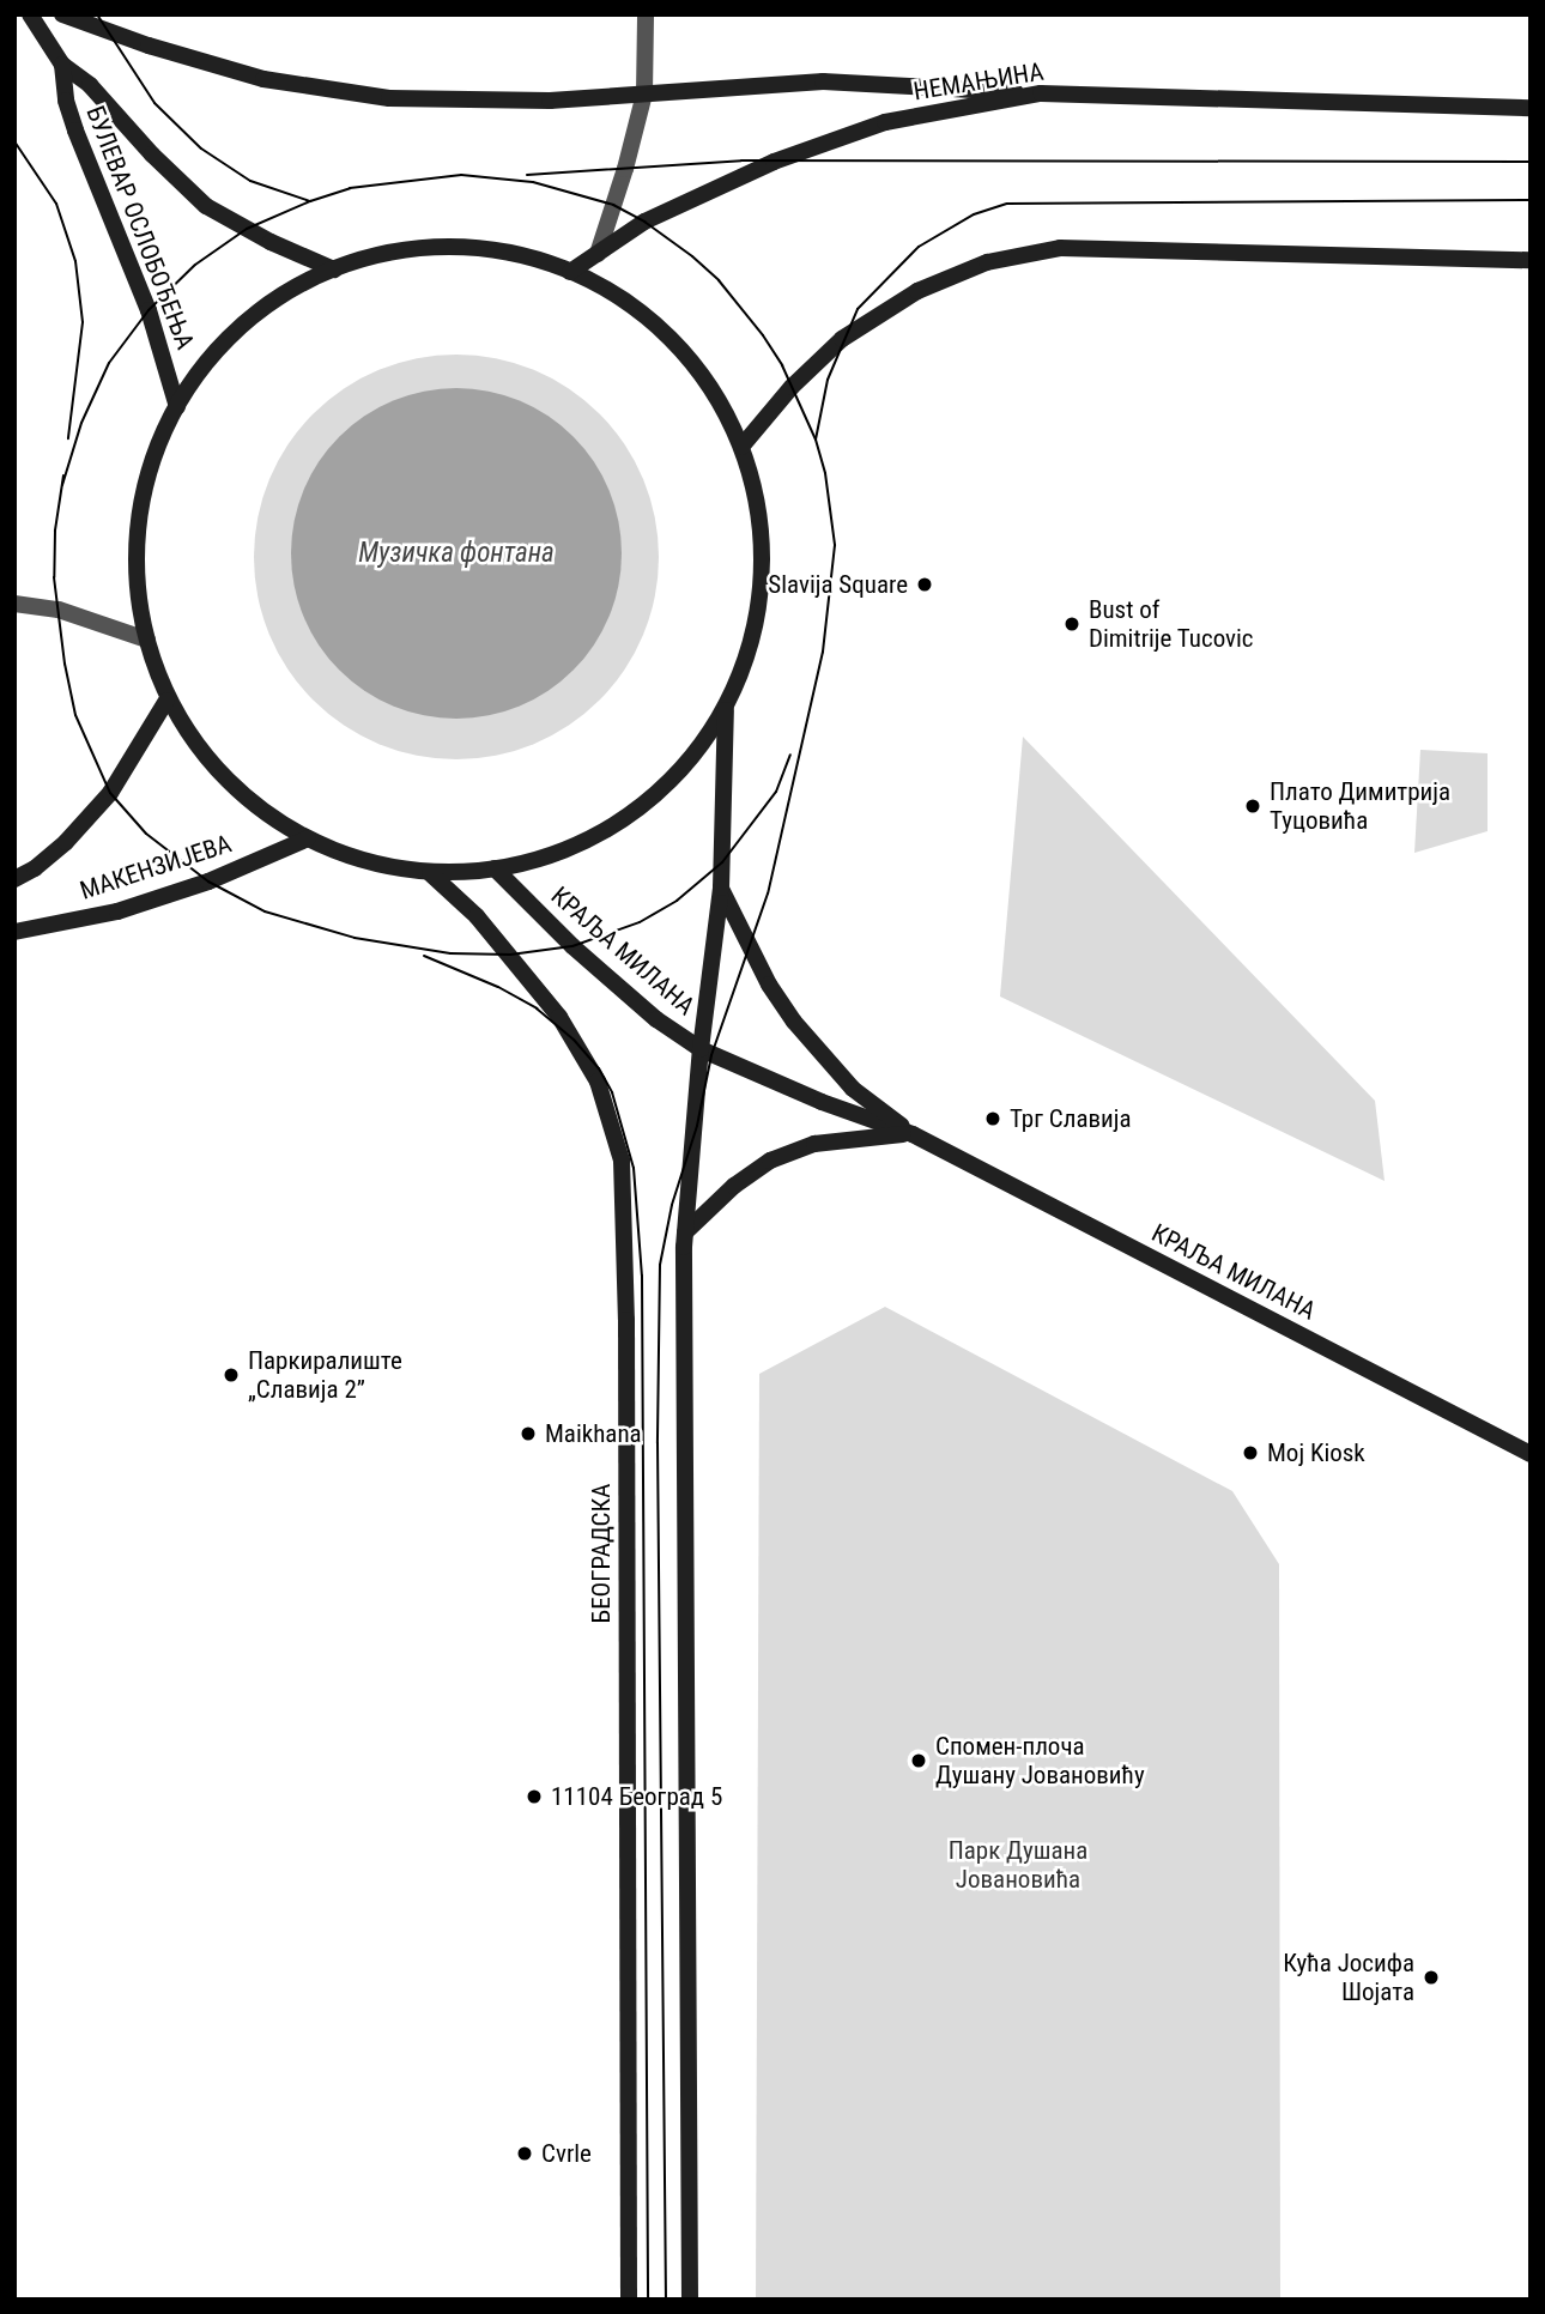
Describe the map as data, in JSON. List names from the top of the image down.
{
  "streets": {
    "main road": [
      "НЕМАЊИНА",
      "БУЛЕВАР ОСЛОБОЂЕЊА",
      "МАКЕНЗИЈЕВА",
      "КРАЉА МИЛАНА",
      "БЕОГРАДСКА"
    ]
  },
  "water": ["Музичка фонтана"],
  "parks": ["Парк Душана Јовановића"],
  "places": [
    "Slavija Square",
    "Bust of Dimitrije Tucovic",
    "Плато Димитрија Туцовића",
    "Трг Славија",
    "Паркиралиште „Славија 2”",
    "Maikhana",
    "Moj Kiosk",
    "Спомен-плоча Душану Јовановићу",
    "11104 Београд 5",
    "Кућа Јосифа Шојата",
    "Cvrle"
  ]
}
